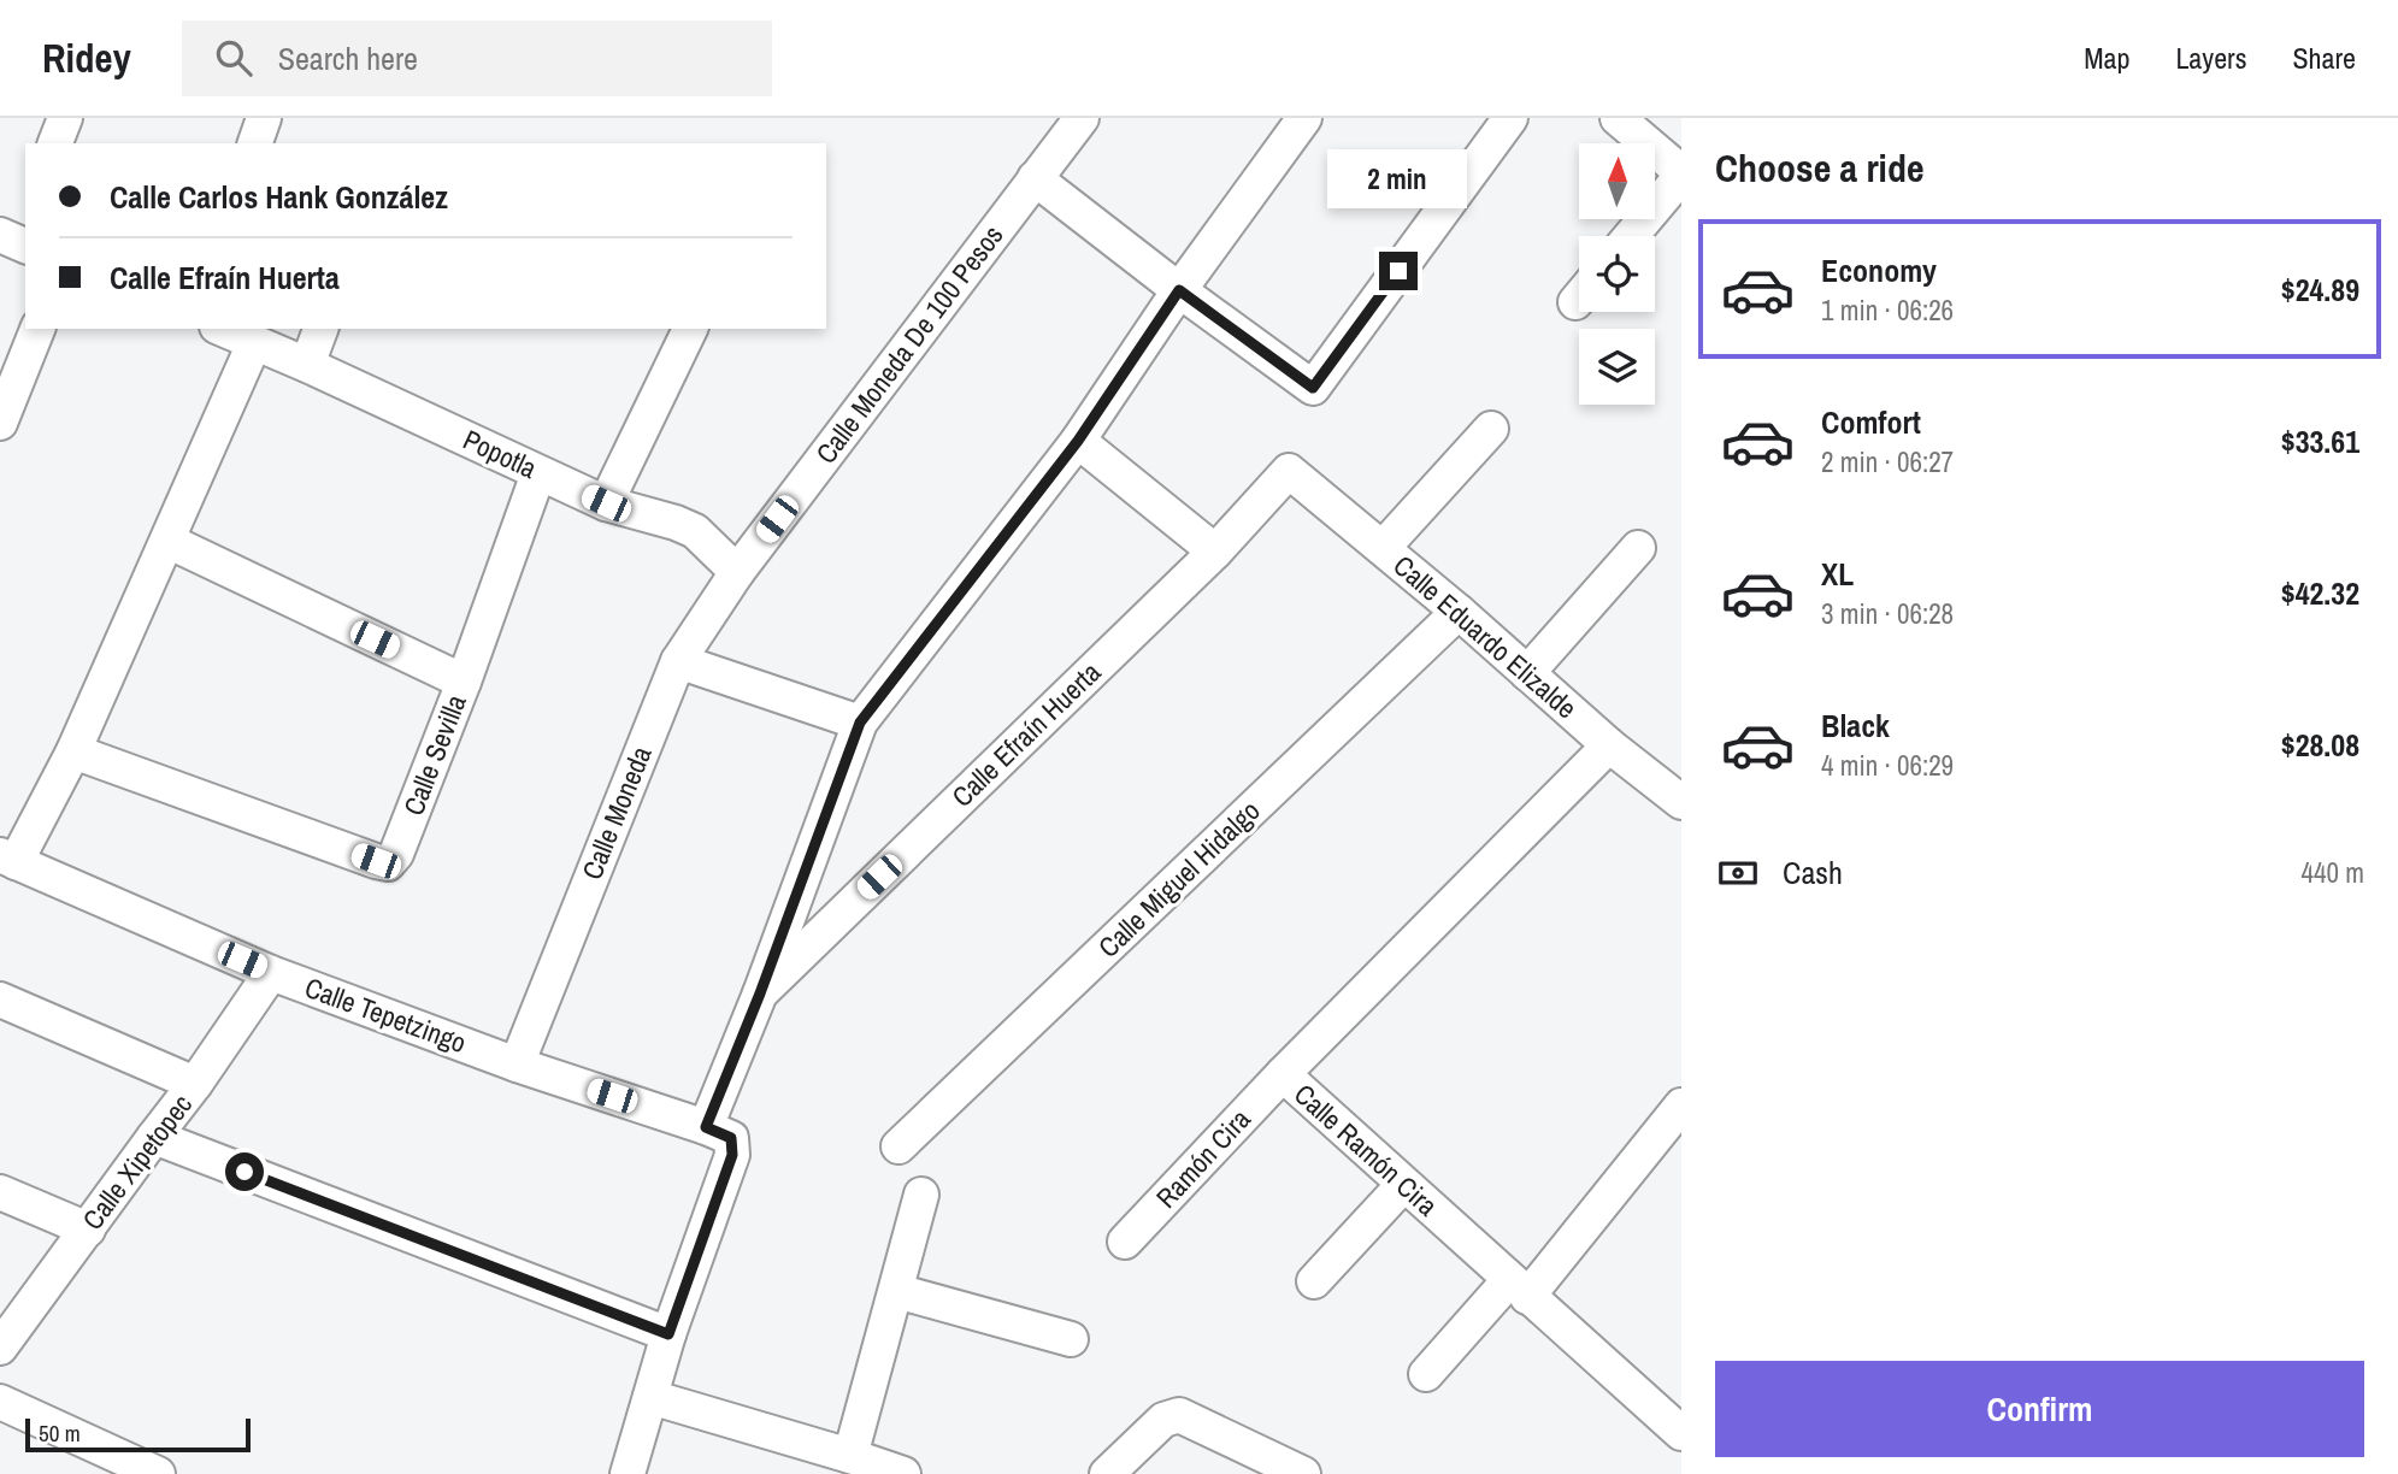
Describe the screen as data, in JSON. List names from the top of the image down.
{
  "streets": {
    "street": [
      "Calle Moneda De 100 Pesos",
      "Popotla",
      "Calle Eduardo Elizalde",
      "Calle Efraín Huerta",
      "Calle Sevilla",
      "Calle Moneda",
      "Calle Miguel Hidalgo",
      "Calle Tepetzingo",
      "Calle Ramón Cira",
      "Ramón Cira",
      "Calle Xipetopec"
    ]
  },
  "crossings": [
    ["Calle Moneda De 100 Pesos", "Popotla"],
    ["Calle Moneda De 100 Pesos", "Calle Moneda"],
    ["Popotla", "Calle Sevilla"],
    ["Popotla", "Calle Moneda"],
    ["Calle Eduardo Elizalde", "Calle Efraín Huerta"],
    ["Calle Eduardo Elizalde", "Calle Miguel Hidalgo"],
    ["Calle Eduardo Elizalde", "Calle Ramón Cira"],
    ["Calle Moneda", "Calle Tepetzingo"],
    ["Calle Tepetzingo", "Calle Xipetopec"],
    ["Calle Ramón Cira", "Ramón Cira"]
  ],
  "scale_bar": "50 m",
  "north": "top",
  "page": {
    "header": "Ridey",
    "search": "Search here",
    "nav": ["Map", "Layers", "Share"],
    "heading": "Choose a ride",
    "banner": ["Calle Carlos Hank González", "Calle Efraín Huerta"],
    "bubble": "2 min",
    "list": [
      {
        "name": "Economy",
        "note": "1 min · 06:26",
        "value": "$24.89"
      },
      {
        "name": "Comfort",
        "note": "2 min · 06:27",
        "value": "$33.61"
      },
      {
        "name": "XL",
        "note": "3 min · 06:28",
        "value": "$42.32"
      },
      {
        "name": "Black",
        "note": "4 min · 06:29",
        "value": "$28.08"
      }
    ],
    "pay": ["Cash", "440 m"],
    "buttons": "Confirm",
    "scale": "50 m"
  }
}
